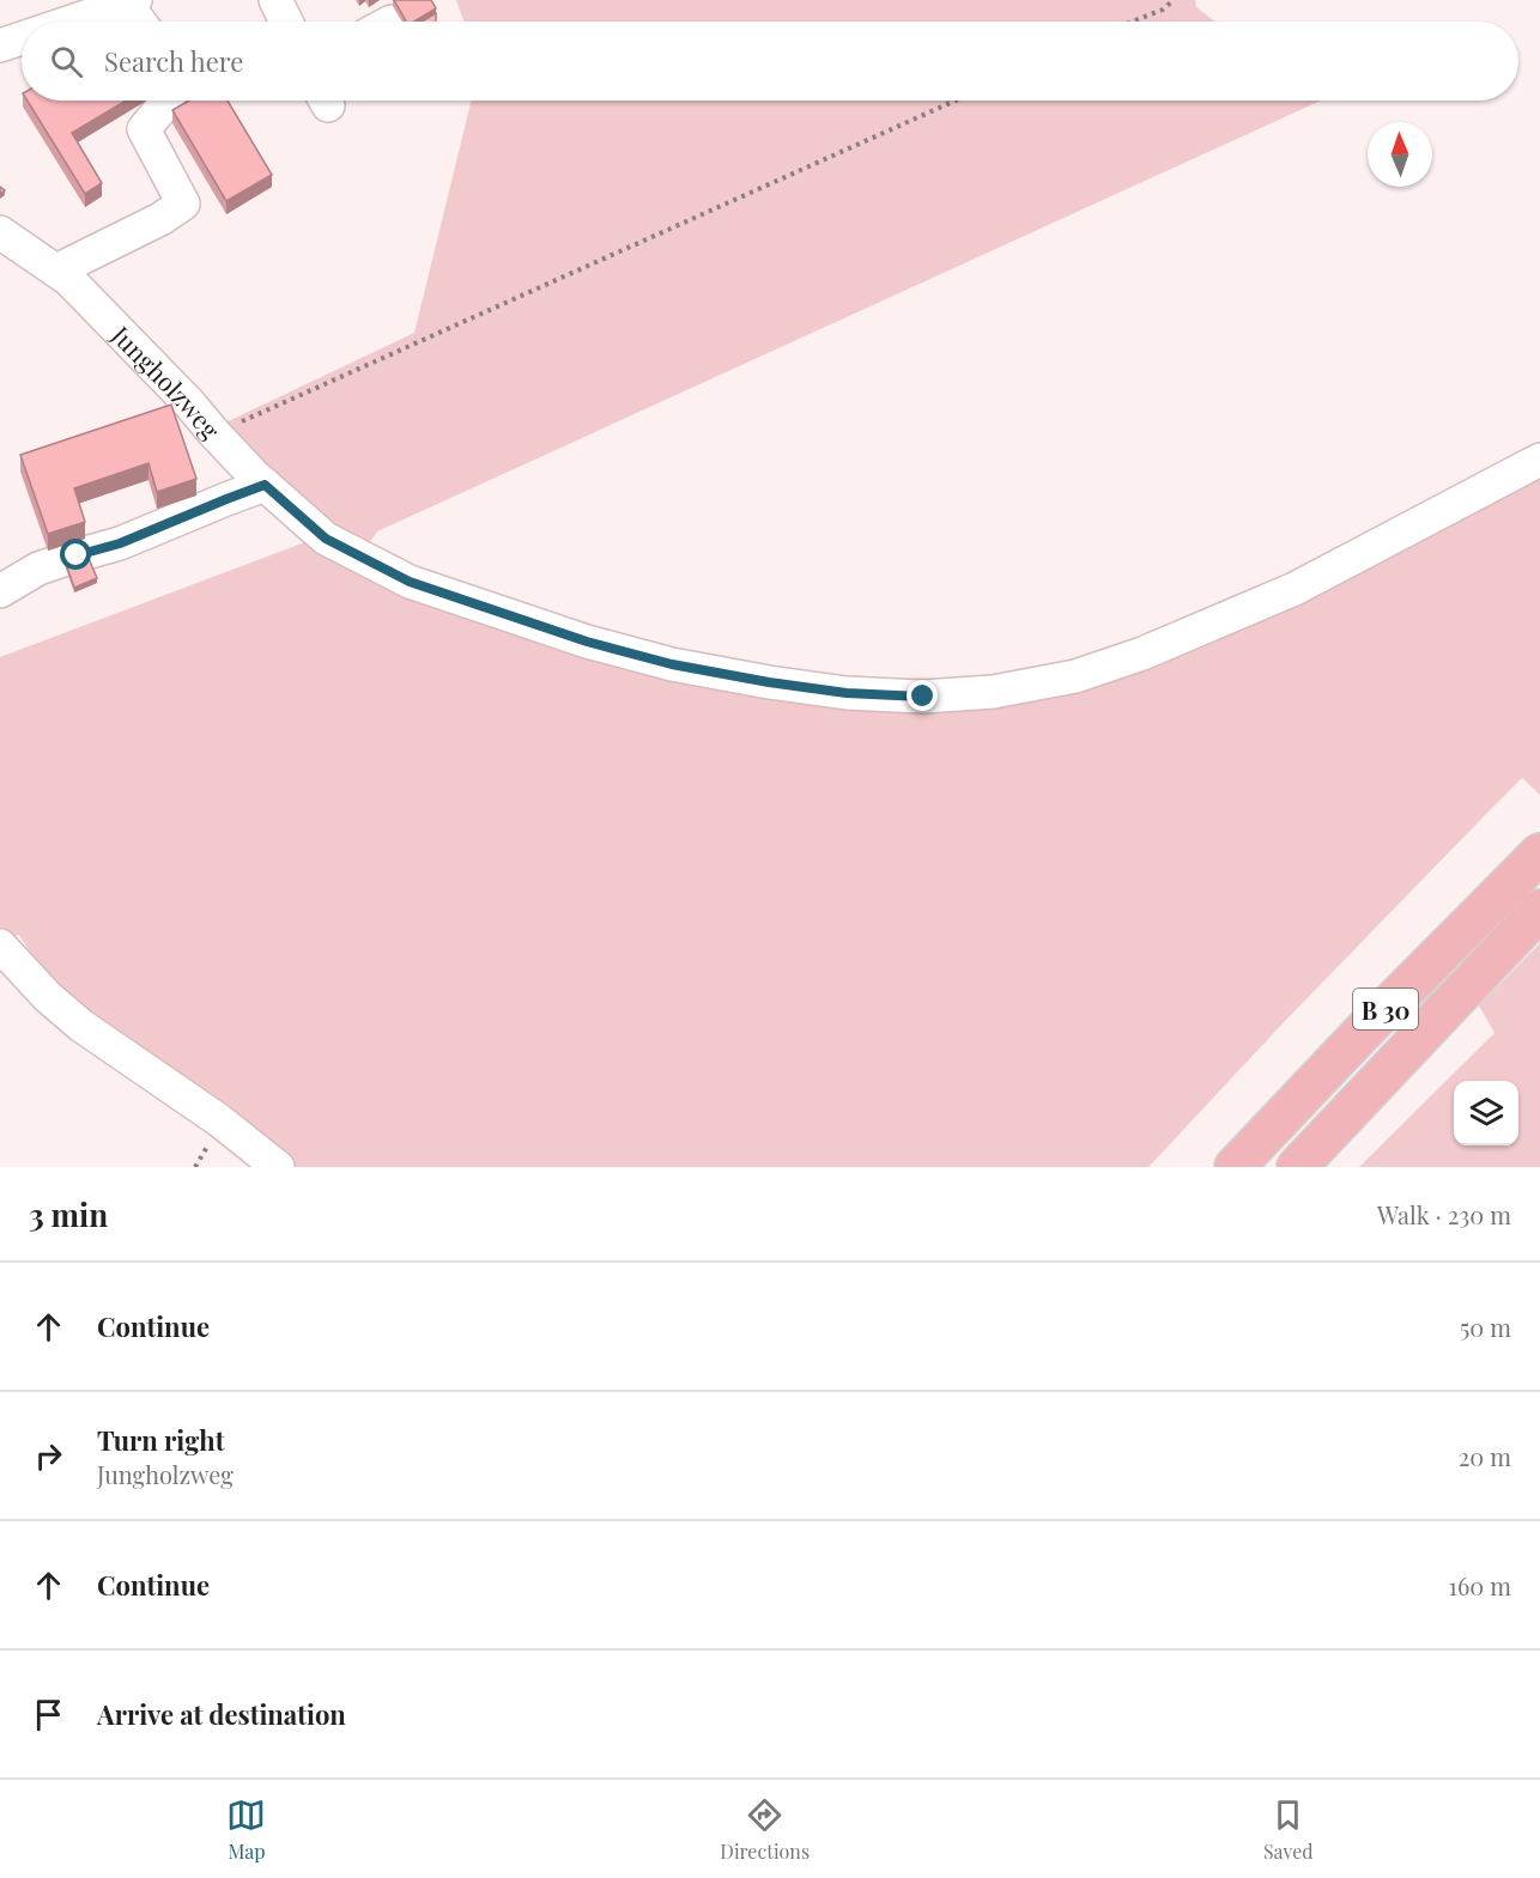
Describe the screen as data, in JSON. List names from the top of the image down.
{
  "streets": {
    "highway": ["B 30"],
    "street": ["Jungholzweg"]
  },
  "north": "top",
  "page": {
    "search": "Search here",
    "heading": ["3 min", "Walk · 230 m"],
    "list": [
      ["Continue", "50 m"],
      ["Turn right", "Jungholzweg", "20 m"],
      ["Continue", "160 m"],
      "Arrive at destination"
    ],
    "nav": ["Map", "Directions", "Saved"]
  }
}
